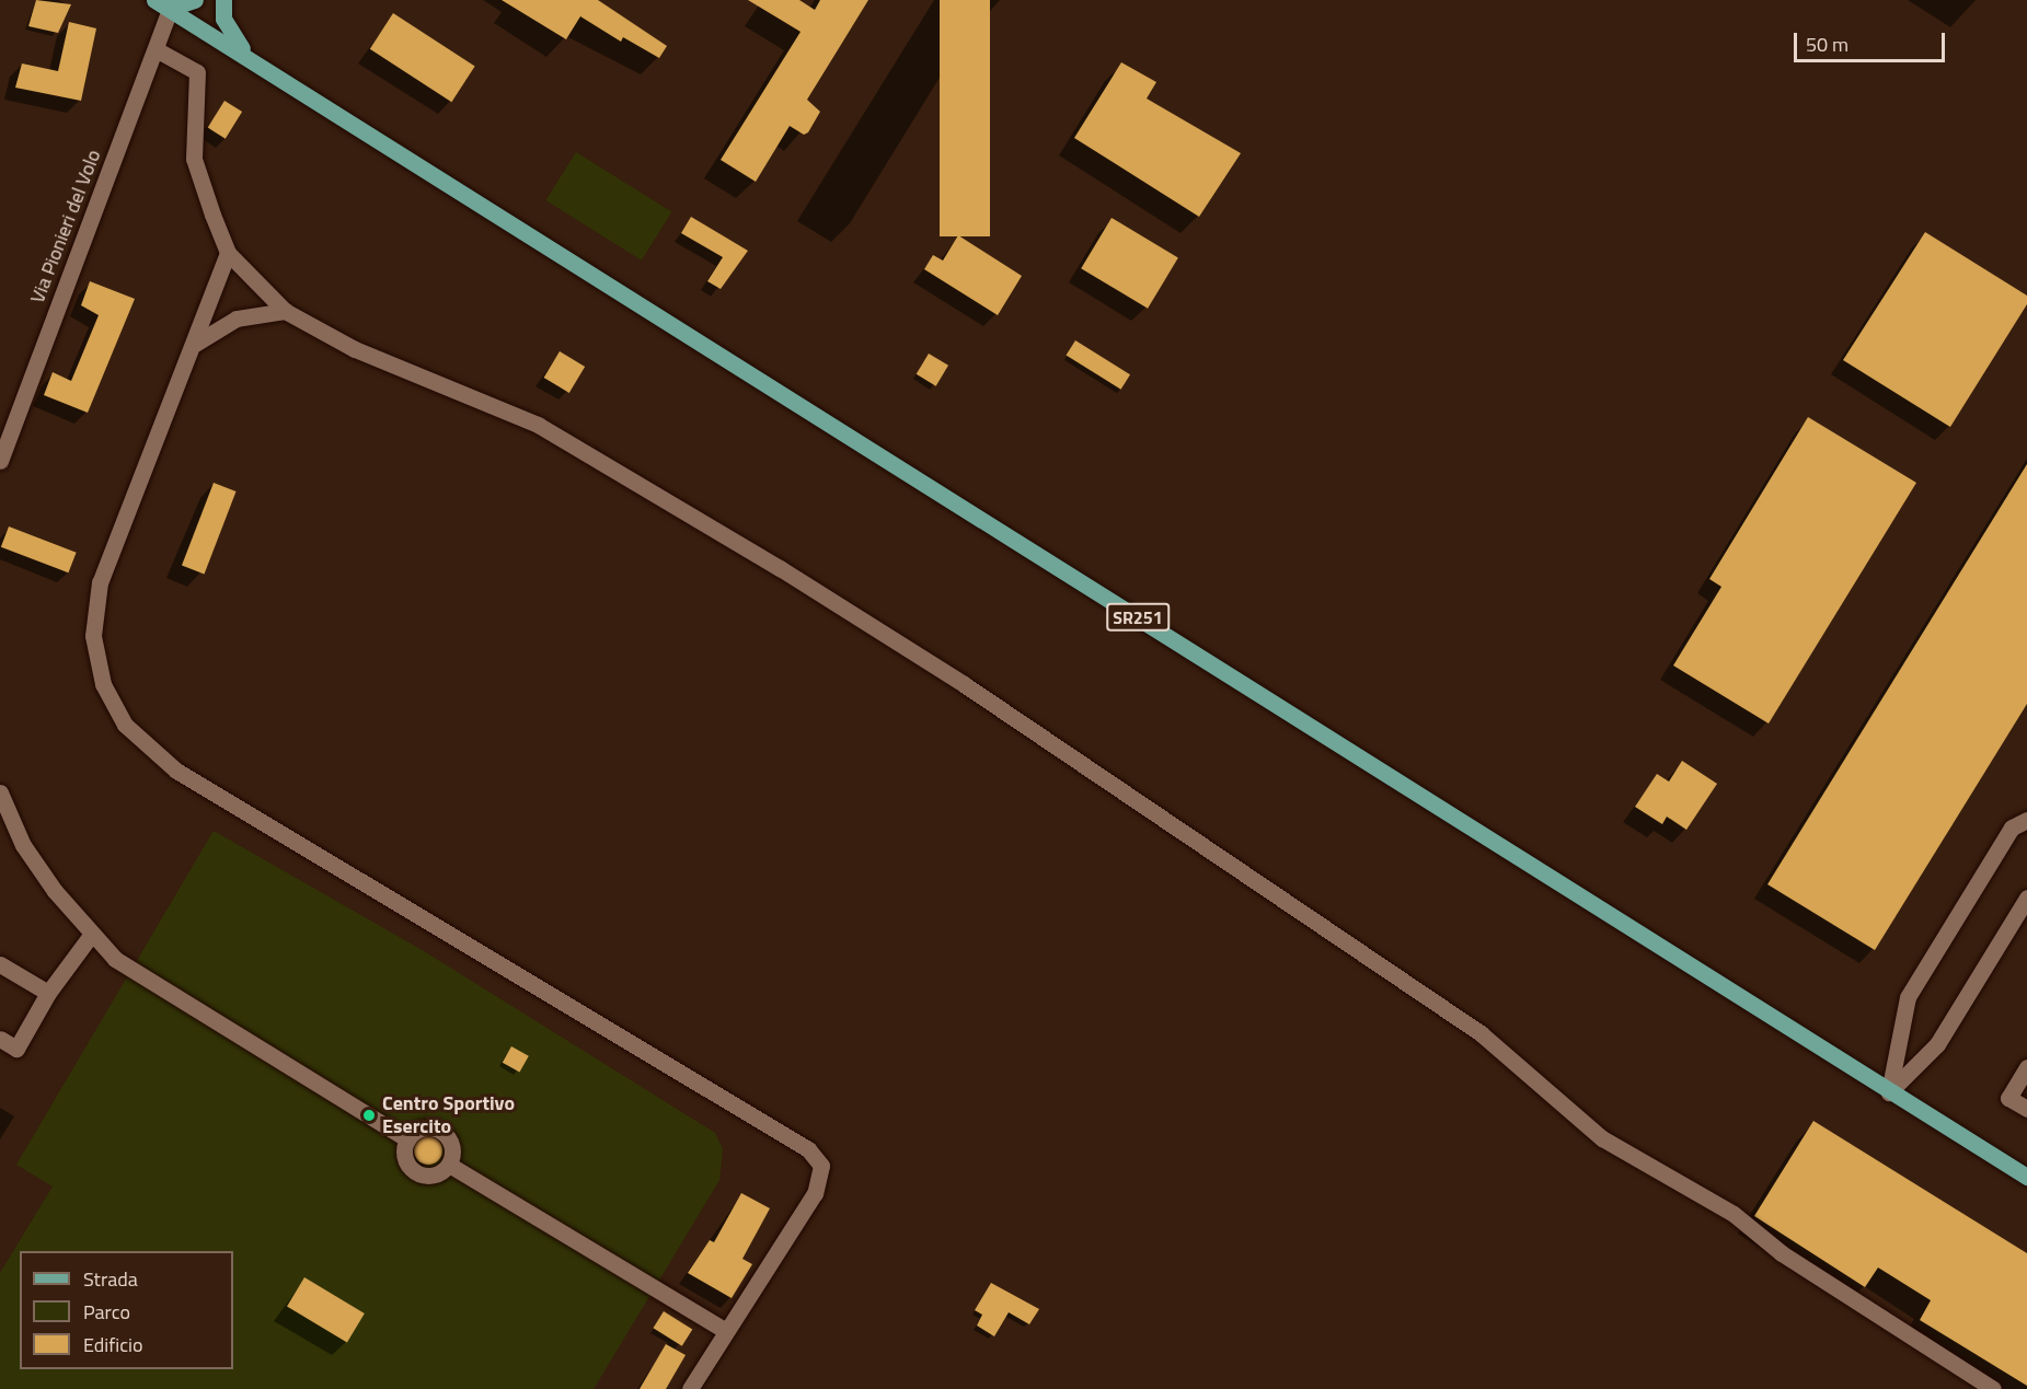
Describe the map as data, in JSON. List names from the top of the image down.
{
  "streets": {
    "main road": ["SR251"],
    "street": ["Via Pionieri del Volo"]
  },
  "crossings": [
    ["Via Pionieri del Volo", "SR251"]
  ],
  "places": ["Centro Sportivo Esercito"],
  "legend": ["Strada", "Parco", "Edificio"],
  "scale_bar": "50 m"
}
